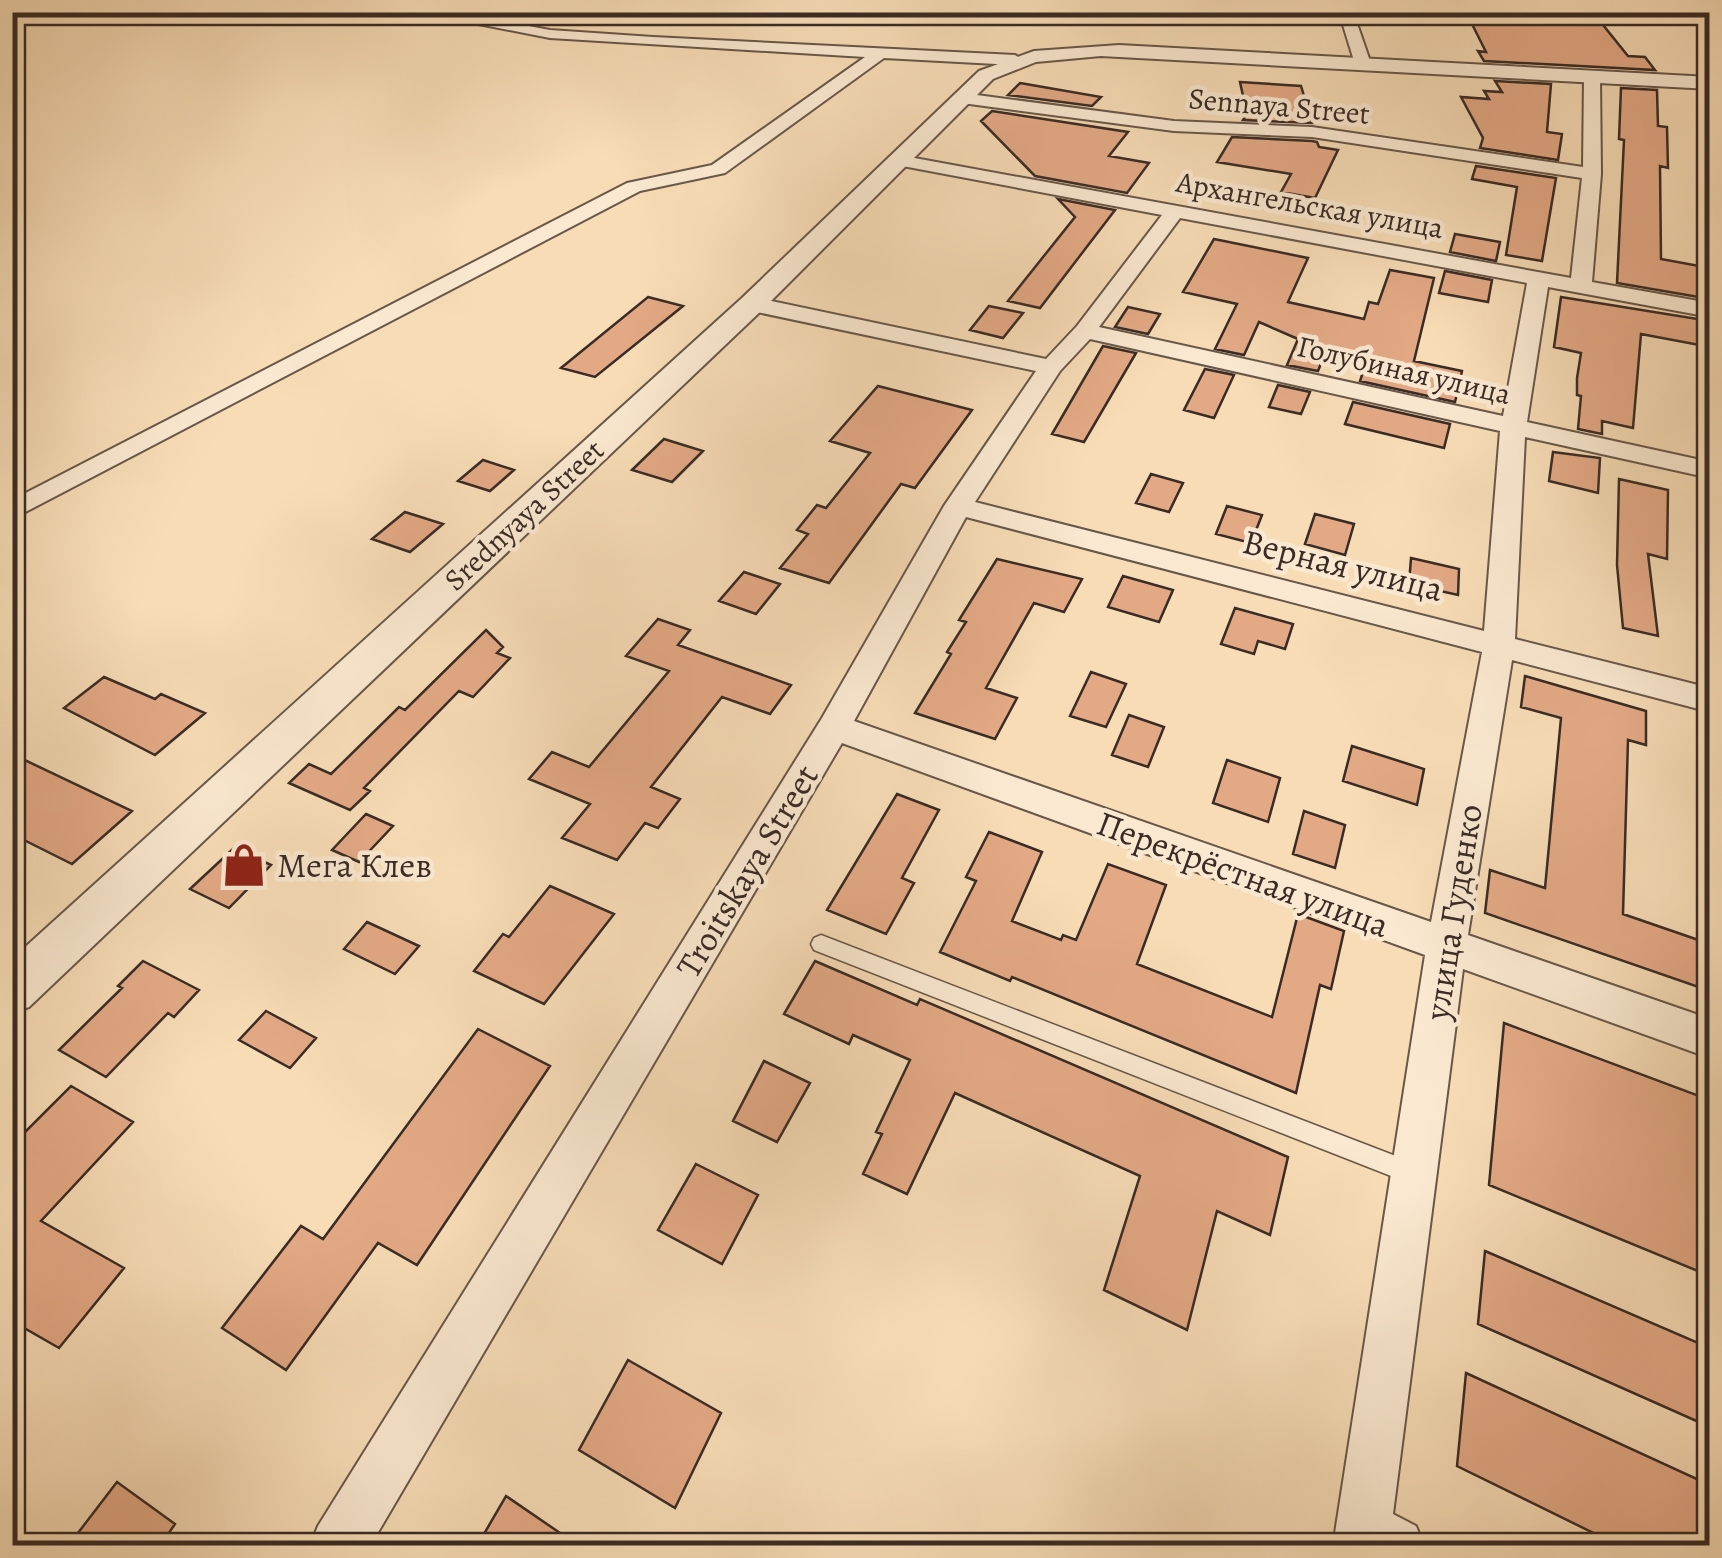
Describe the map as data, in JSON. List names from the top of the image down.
{
  "streets": {
    "street": [
      "Sennaya Street",
      "Архангельская улица",
      "Голубиная улица",
      "Srednyaya Street",
      "Верная улица",
      "Troitskaya Street",
      "Перекрёстная улица",
      "улица Гуденко"
    ]
  },
  "crossings": [
    ["Sennaya Street", "Srednyaya Street"],
    ["Архангельская улица", "Srednyaya Street"],
    ["Архангельская улица", "Troitskaya Street"],
    ["Архангельская улица", "улица Гуденко"],
    ["Голубиная улица", "Troitskaya Street"],
    ["Голубиная улица", "улица Гуденко"],
    ["Верная улица", "Troitskaya Street"],
    ["Верная улица", "улица Гуденко"],
    ["Troitskaya Street", "Перекрёстная улица"],
    ["Перекрёстная улица", "улица Гуденко"]
  ],
  "places": {
    "shop": ["Мега Клев"]
  }
}
